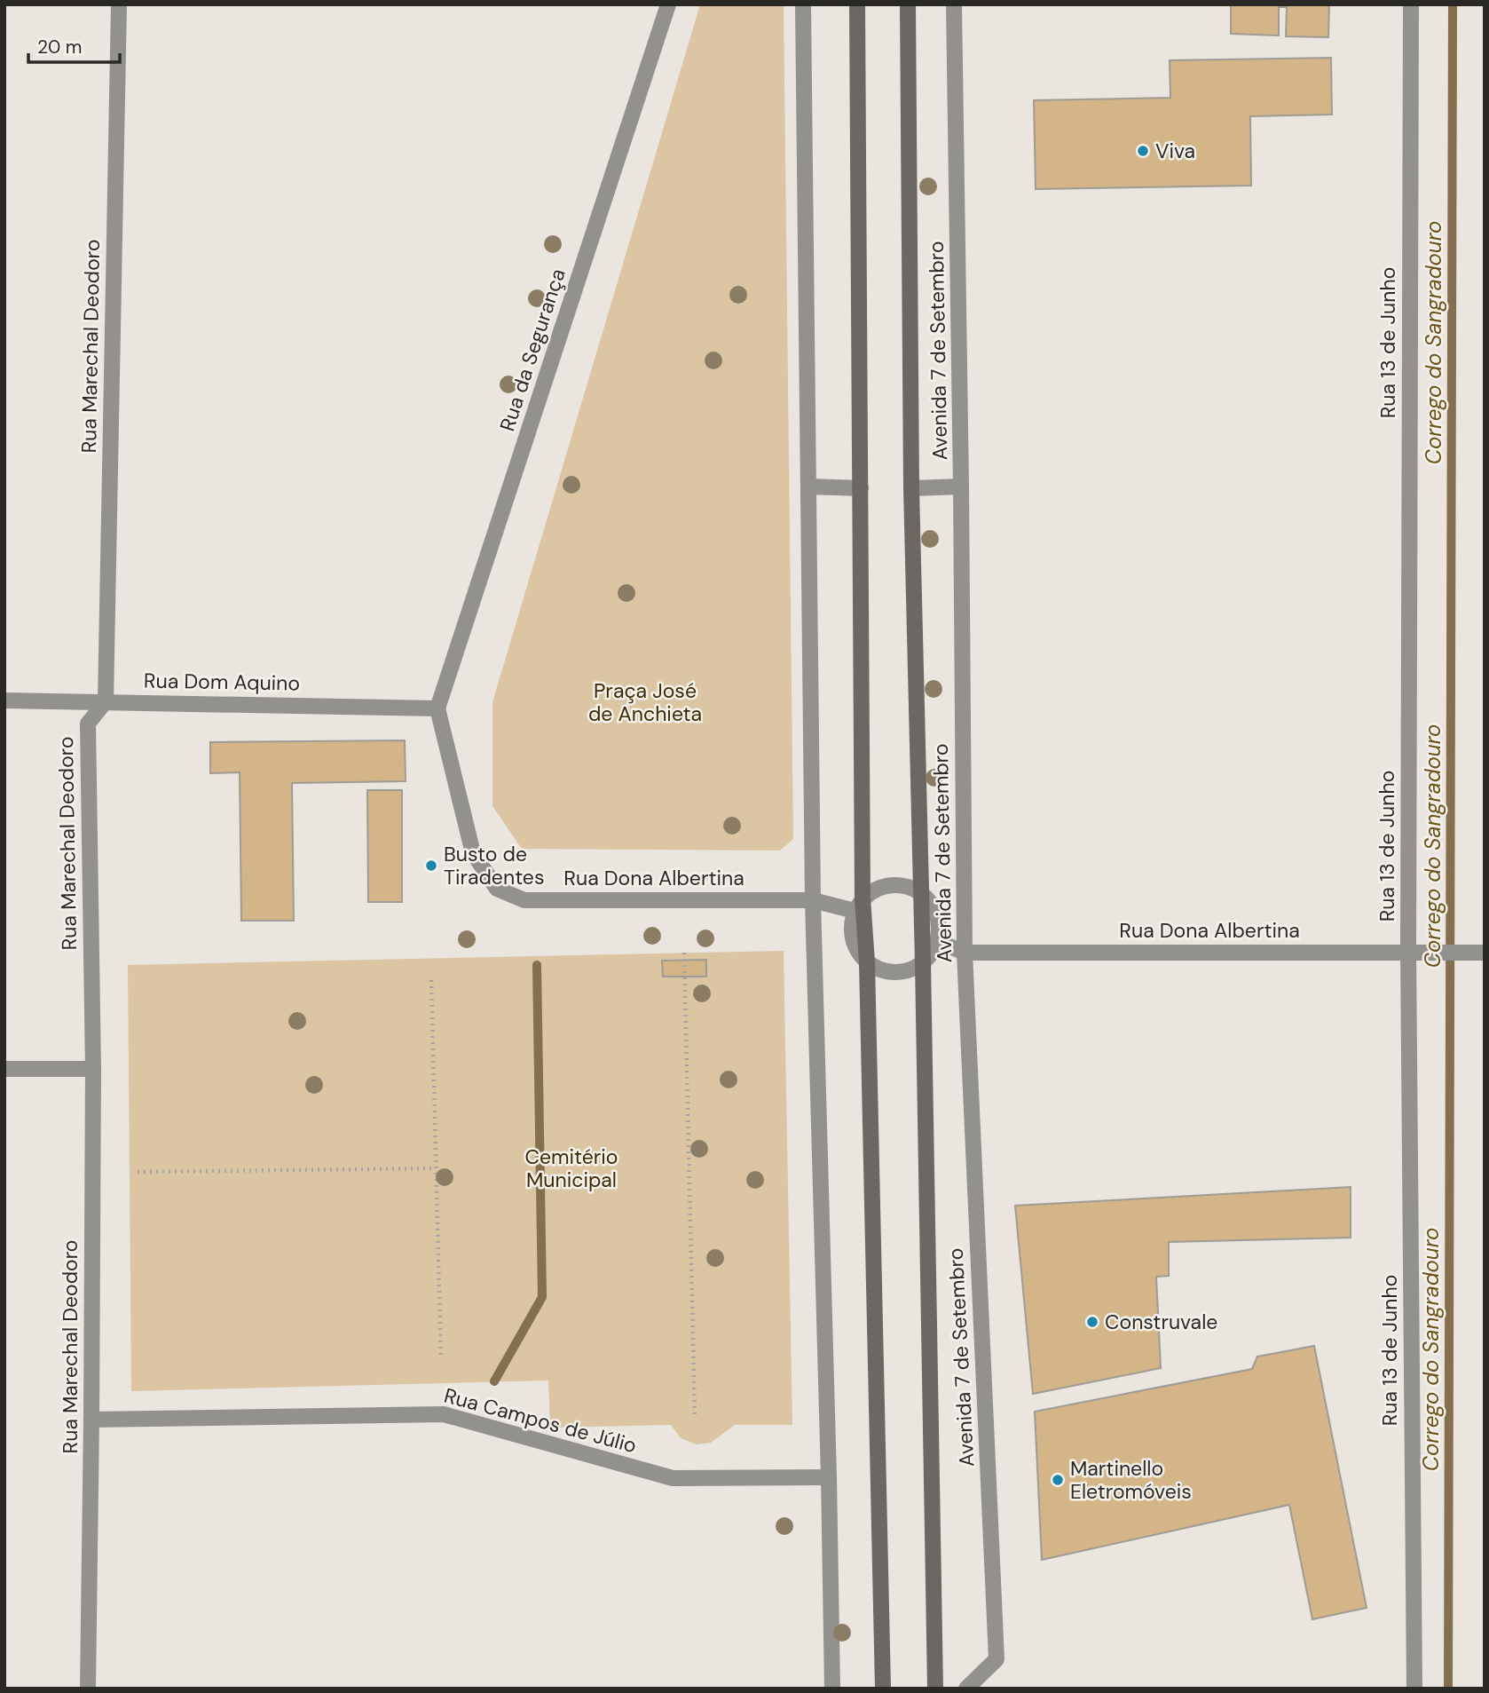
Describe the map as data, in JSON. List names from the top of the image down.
{
  "streets": {
    "main road": ["Avenida 7 de Setembro"],
    "street": [
      "Rua 13 de Junho",
      "Rua Marechal Deodoro",
      "Rua da Segurança",
      "Rua Dom Aquino",
      "Rua Dona Albertina",
      "Rua Campos de Júlio"
    ]
  },
  "crossings": [
    ["Rua 13 de Junho", "Rua Dona Albertina"],
    ["Rua Marechal Deodoro", "Rua Dom Aquino"],
    ["Rua Marechal Deodoro", "Rua Campos de Júlio"],
    ["Rua da Segurança", "Rua Dom Aquino"],
    ["Rua da Segurança", "Rua Dona Albertina"],
    ["Avenida 7 de Setembro", "Rua Dona Albertina"],
    ["Rua Dom Aquino", "Rua Dona Albertina"]
  ],
  "water": ["Corrego do Sangradouro"],
  "parks": ["Praça José de Anchieta", "Cemitério Municipal"],
  "places": [
    "Viva",
    "Busto de Tiradentes",
    "Construvale",
    "Martinello Eletromóveis"
  ],
  "scale_bar": "20 m"
}
